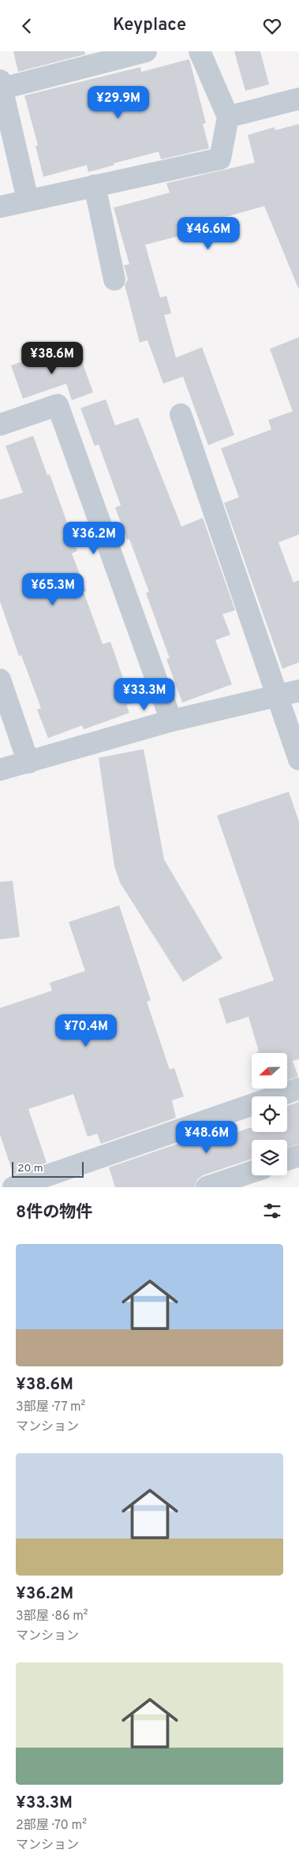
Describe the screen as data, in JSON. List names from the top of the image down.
{
  "scale_bar": "20 m",
  "north": "left",
  "page": {
    "header": "Keyplace",
    "price": [
      "¥29.9M",
      "¥46.6M",
      "¥38.6M",
      "¥36.2M",
      "¥65.3M",
      "¥33.3M",
      "¥70.4M",
      "¥48.6M"
    ],
    "scale": "20 m",
    "heading": "8件の物件",
    "list": [
      {
        "name": "¥38.6M",
        "note": "3部屋 · 77 m² · マンション"
      },
      {
        "name": "¥36.2M",
        "note": "3部屋 · 86 m² · マンション"
      },
      {
        "name": "¥33.3M",
        "note": "2部屋 · 70 m² · マンション"
      }
    ]
  }
}
